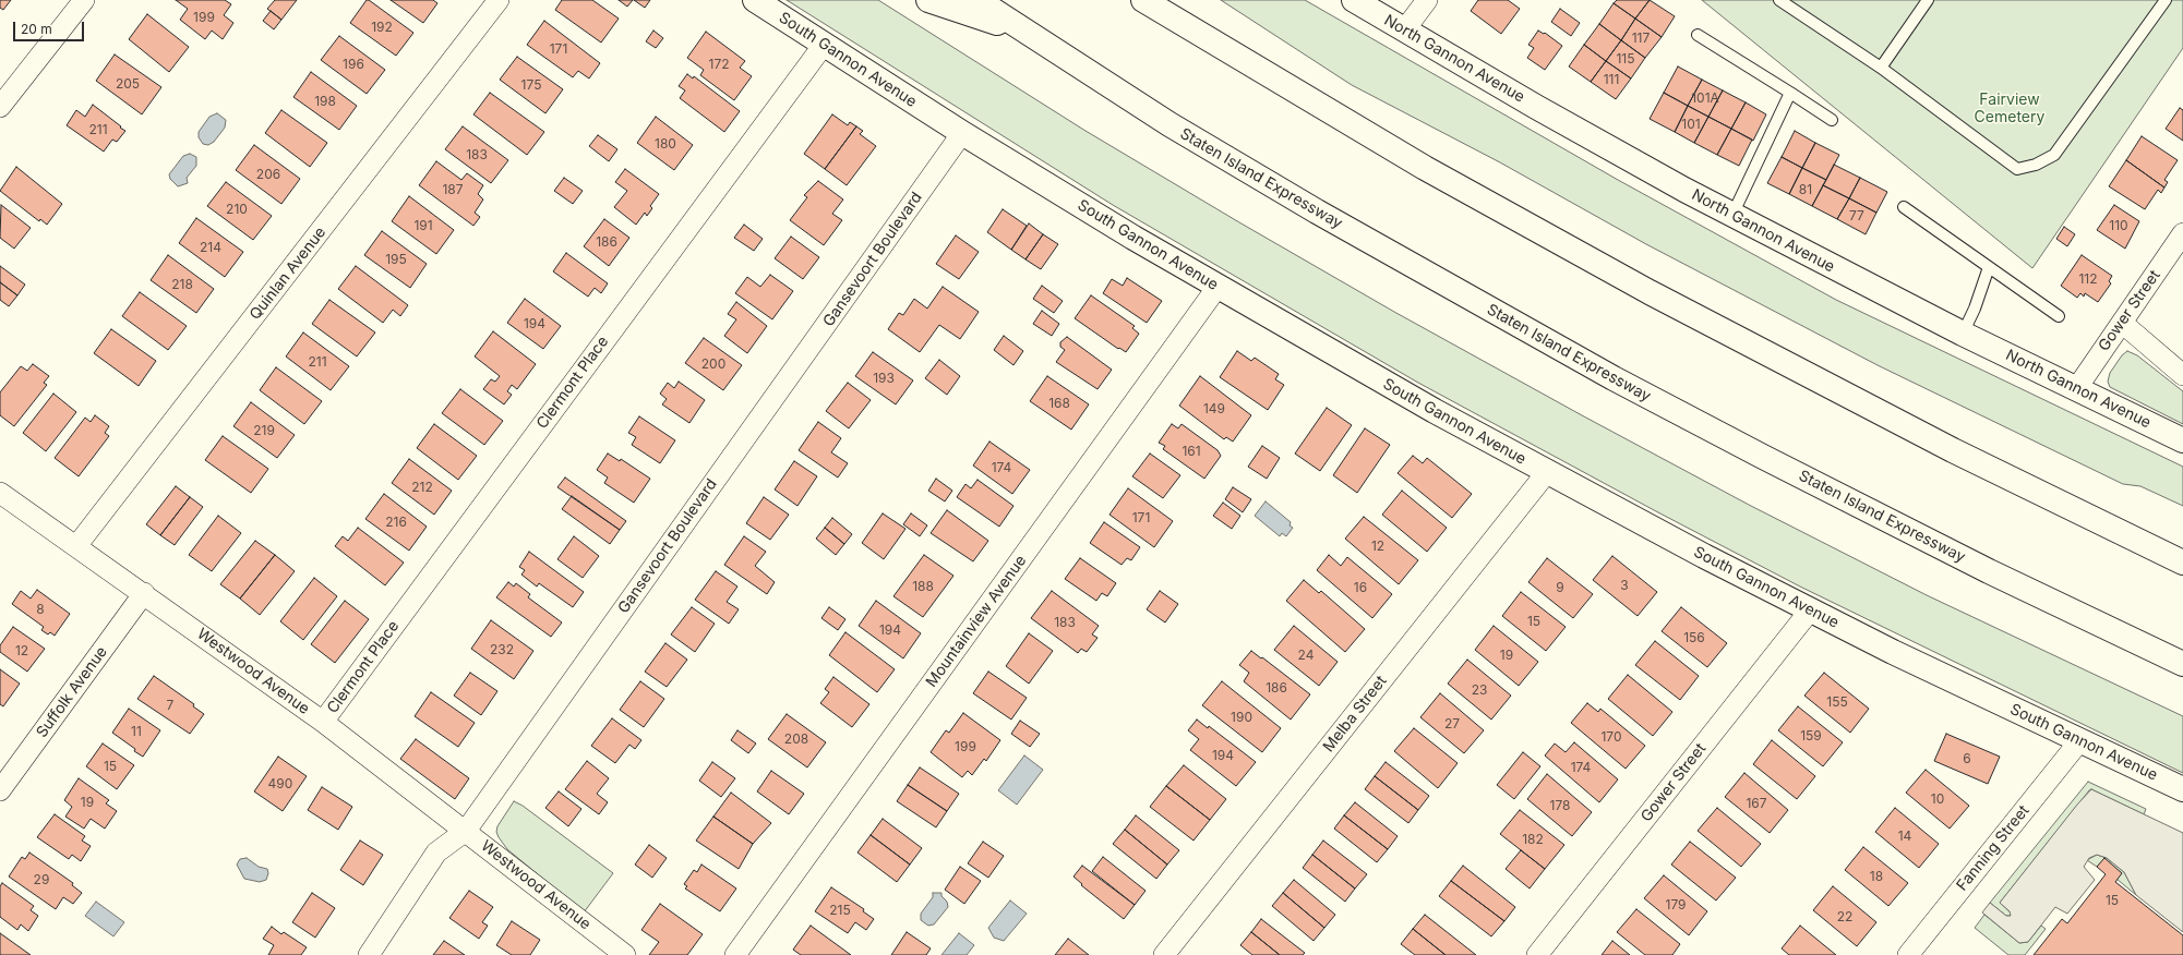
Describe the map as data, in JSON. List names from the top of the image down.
{
  "streets": {
    "main road": ["North Gannon Avenue", "South Gannon Avenue", "Staten Island Expressway"],
    "street": [
      "Gansevoort Boulevard",
      "Quinlan Avenue",
      "Gower Street",
      "Clermont Place",
      "Mountainview Avenue",
      "Westwood Avenue",
      "Suffolk Avenue",
      "Melba Street",
      "Fanning Street"
    ]
  },
  "crossings": [
    ["North Gannon Avenue", "Gower Street"],
    ["South Gannon Avenue", "Gansevoort Boulevard"],
    ["South Gannon Avenue", "Gower Street"],
    ["South Gannon Avenue", "Clermont Place"],
    ["South Gannon Avenue", "Mountainview Avenue"],
    ["South Gannon Avenue", "Melba Street"],
    ["South Gannon Avenue", "Fanning Street"],
    ["Gansevoort Boulevard", "Westwood Avenue"],
    ["Quinlan Avenue", "Westwood Avenue"],
    ["Clermont Place", "Westwood Avenue"],
    ["Westwood Avenue", "Suffolk Avenue"]
  ],
  "parks": ["Fairview Cemetery"],
  "house_numbers": [
    "199",
    "192",
    "117",
    "171",
    "115",
    "196",
    "172",
    "111",
    "205",
    "175",
    "101A",
    "198",
    "101",
    "211",
    "180",
    "183",
    "206",
    "187",
    "81",
    "210",
    "77",
    "191",
    "110",
    "186",
    "214",
    "195",
    "112",
    "218",
    "194",
    "211",
    "200",
    "193",
    "168",
    "149",
    "219",
    "161",
    "174",
    "212",
    "171",
    "216",
    "12",
    "3",
    "188",
    "16",
    "9",
    "8",
    "15",
    "183",
    "194",
    "156",
    "232",
    "12",
    "24",
    "19",
    "186",
    "23",
    "155",
    "7",
    "190",
    "27",
    "11",
    "159",
    "170",
    "208",
    "199",
    "194",
    "6",
    "15",
    "174",
    "490",
    "10",
    "19",
    "167",
    "178",
    "14",
    "182",
    "18",
    "29",
    "15",
    "179",
    "215",
    "22"
  ],
  "scale_bar": "20 m"
}
